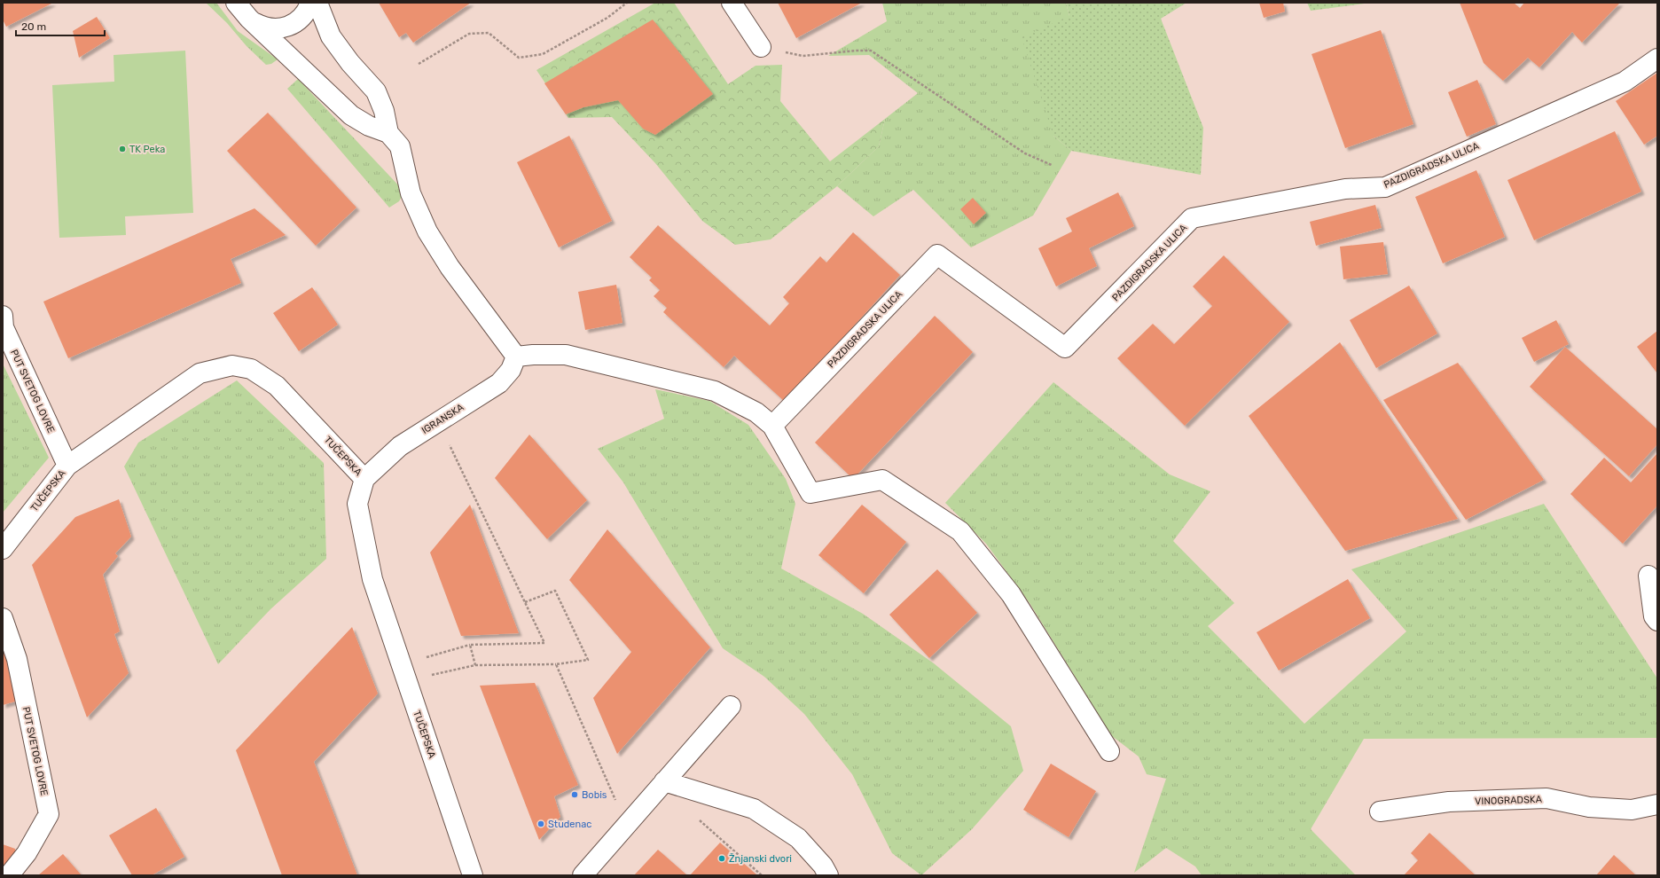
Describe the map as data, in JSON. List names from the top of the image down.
{
  "streets": {
    "street": [
      "PAZDIGRADSKA ULICA",
      "PUT SVETOG LOVRE",
      "IGRANSKA",
      "TUČEPSKA",
      "VINOGRADSKA"
    ]
  },
  "crossings": [
    ["PUT SVETOG LOVRE", "TUČEPSKA"],
    ["IGRANSKA", "TUČEPSKA"]
  ],
  "places": [
    "TK Peka",
    "Bobis",
    "Studenac",
    "Žnjanski dvori"
  ],
  "scale_bar": "20 m"
}
